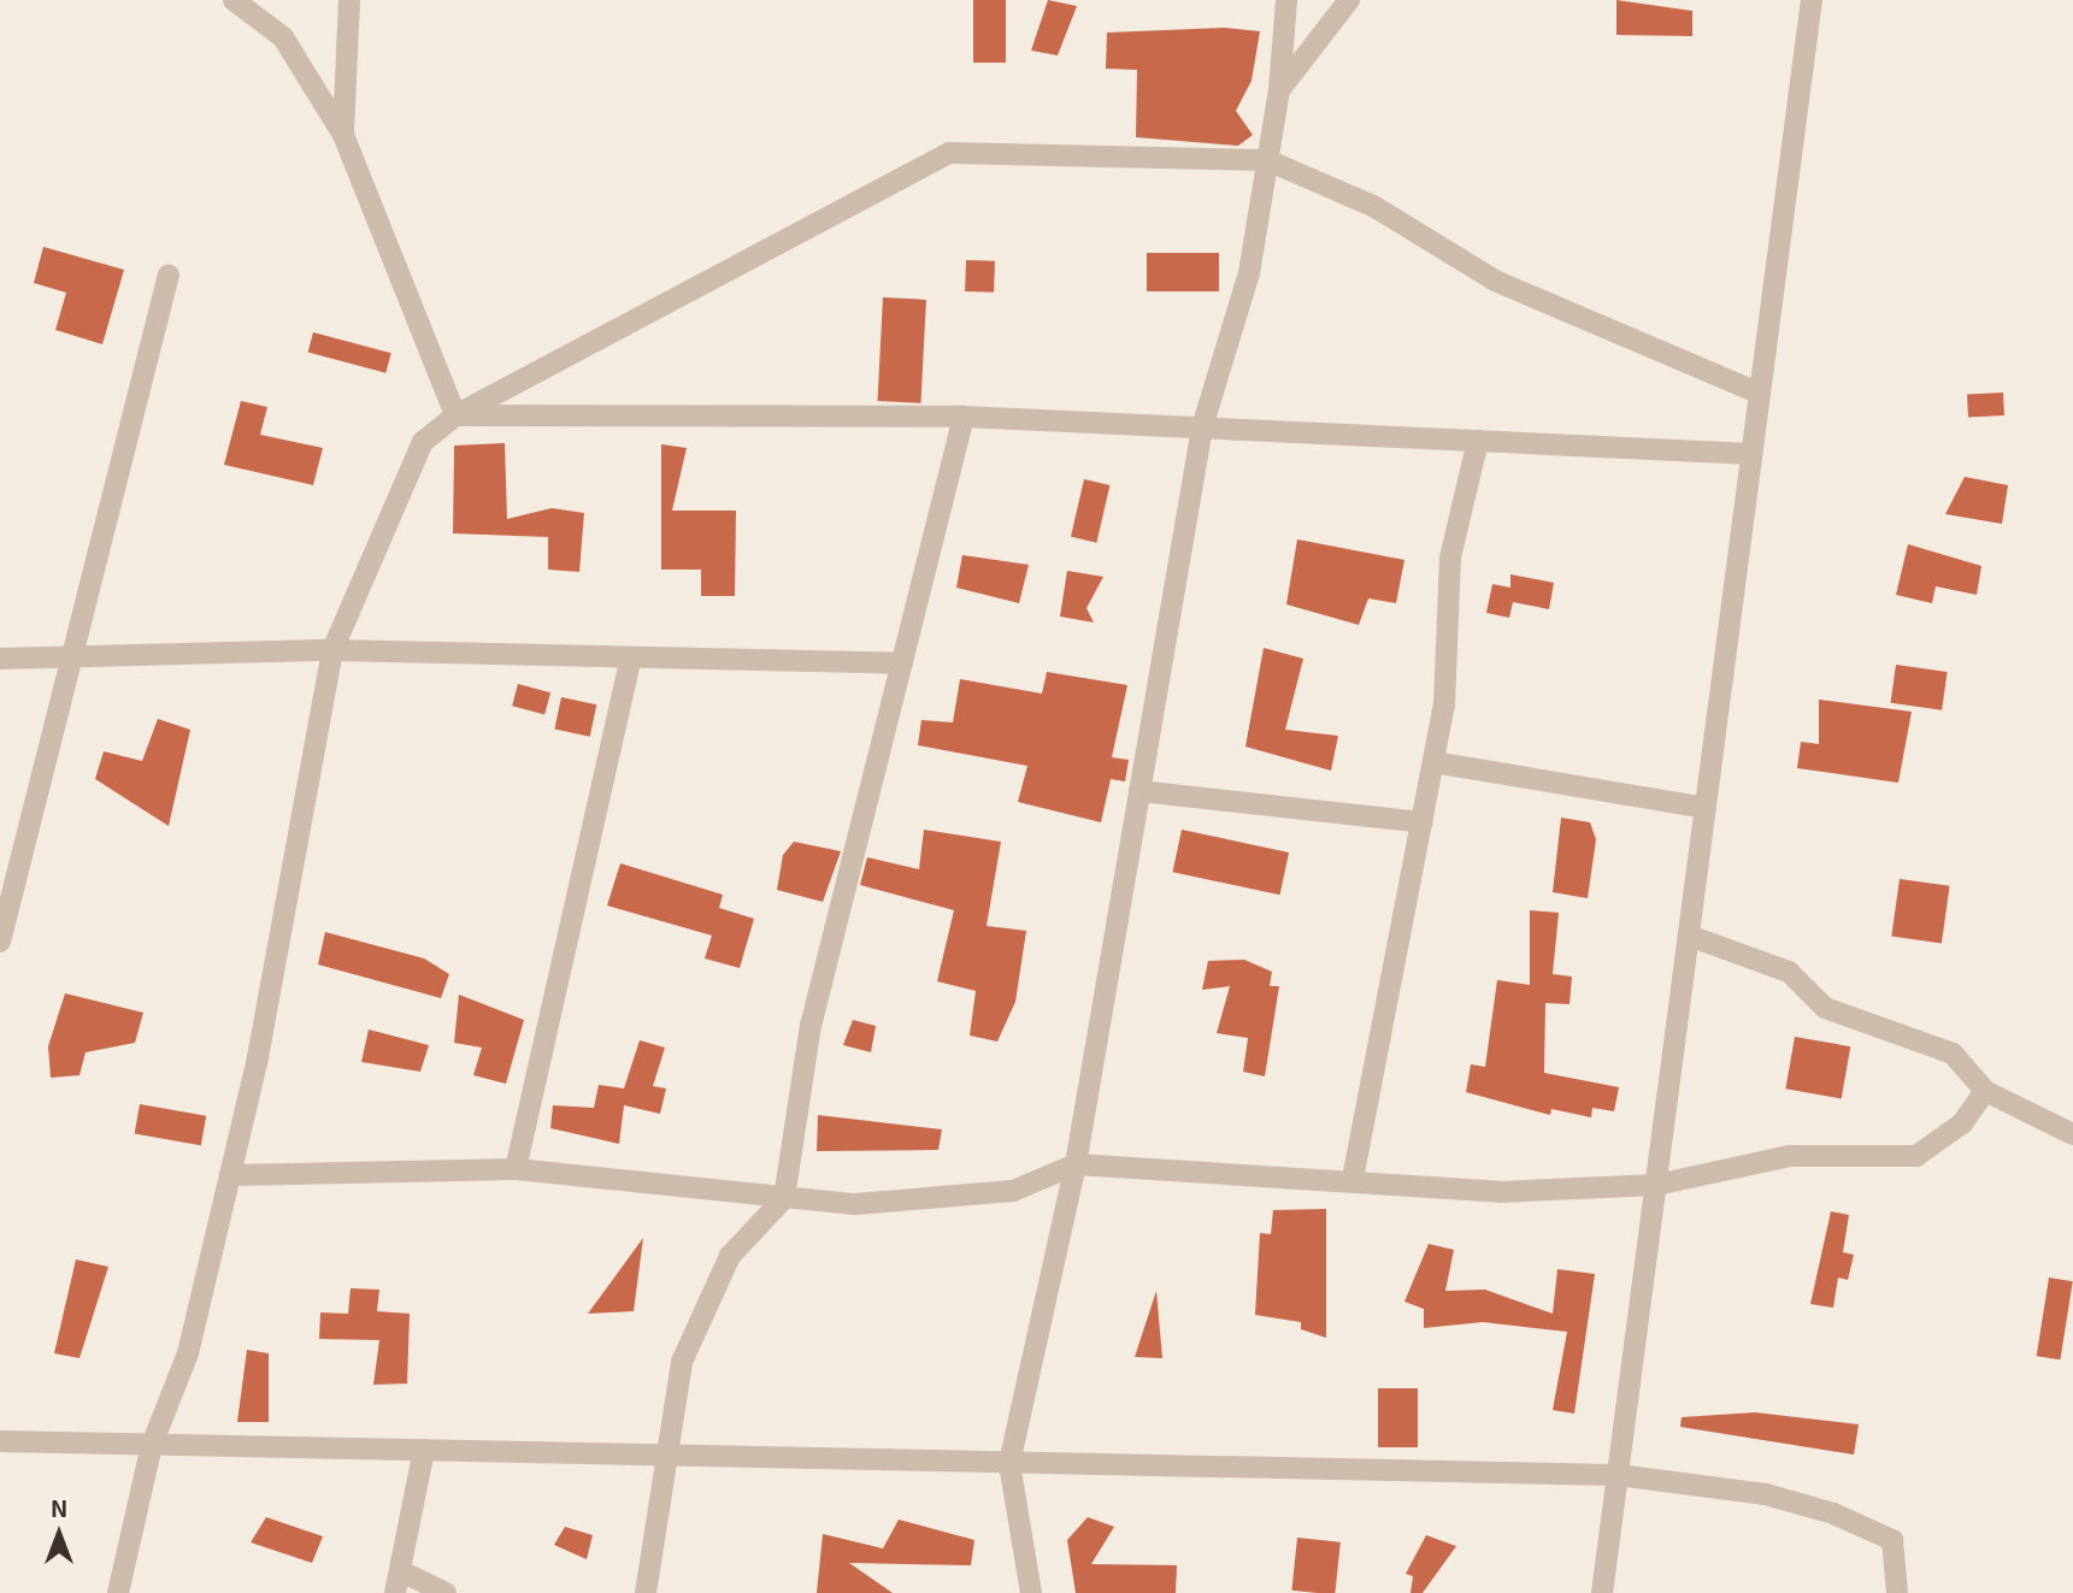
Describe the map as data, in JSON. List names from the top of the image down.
{
  "north": "top"
}
